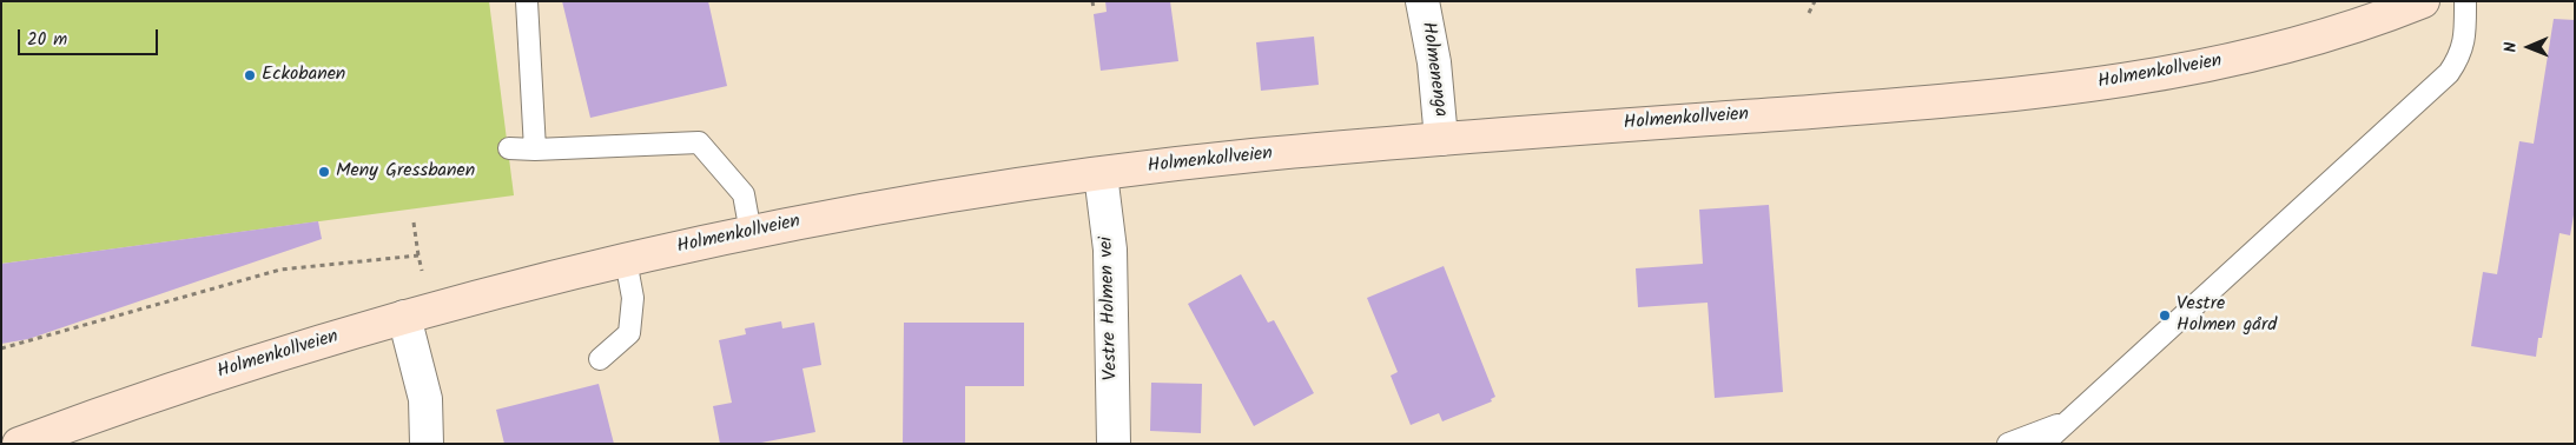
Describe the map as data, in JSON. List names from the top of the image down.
{
  "streets": {
    "main road": ["Holmenkollveien"],
    "street": ["Holmenenga", "Vestre Holmen vei"]
  },
  "crossings": [
    ["Holmenenga", "Holmenkollveien"],
    ["Holmenkollveien", "Vestre Holmen vei"]
  ],
  "places": ["Eckobanen", "Meny Gressbanen", "Vestre Holmen gård"],
  "scale_bar": "20 m",
  "north": "left"
}
